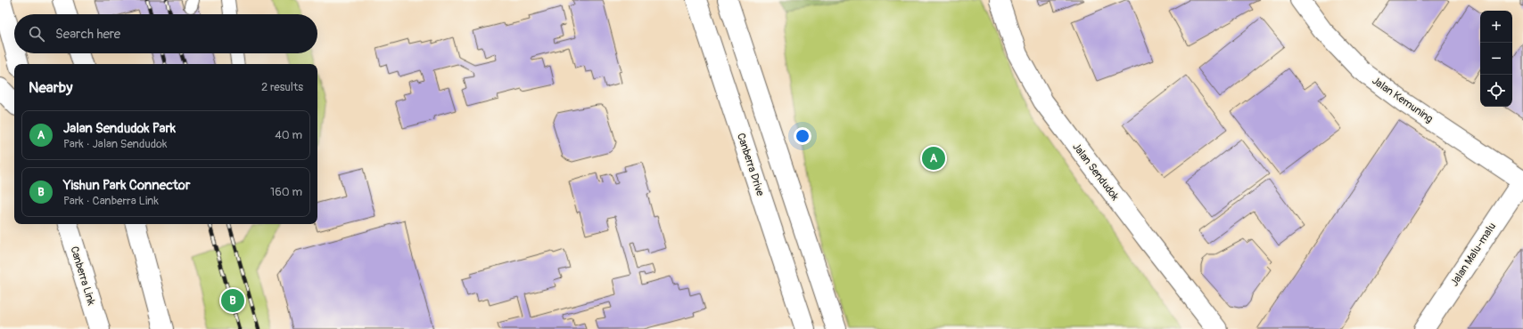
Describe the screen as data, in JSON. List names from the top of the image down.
{
  "streets": {
    "street": [
      "Jalan Kemuning",
      "Canberra Drive",
      "Jalan Sendudok",
      "Jalan Malu-malu",
      "Canberra Link"
    ]
  },
  "crossings": [
    ["Jalan Kemuning", "Jalan Malu-malu"]
  ],
  "page": {
    "map_buttons": ["+", "−"],
    "search": "Search here",
    "heading": ["Nearby", "2 results"],
    "list": [
      {
        "mark": "A",
        "name": "Jalan Sendudok Park",
        "note": "Park · Jalan Sendudok",
        "value": "40 m"
      },
      {
        "mark": "B",
        "name": "Yishun Park Connector",
        "note": "Park · Canberra Link",
        "value": "160 m"
      }
    ],
    "pins": ["A", "B"]
  }
}
